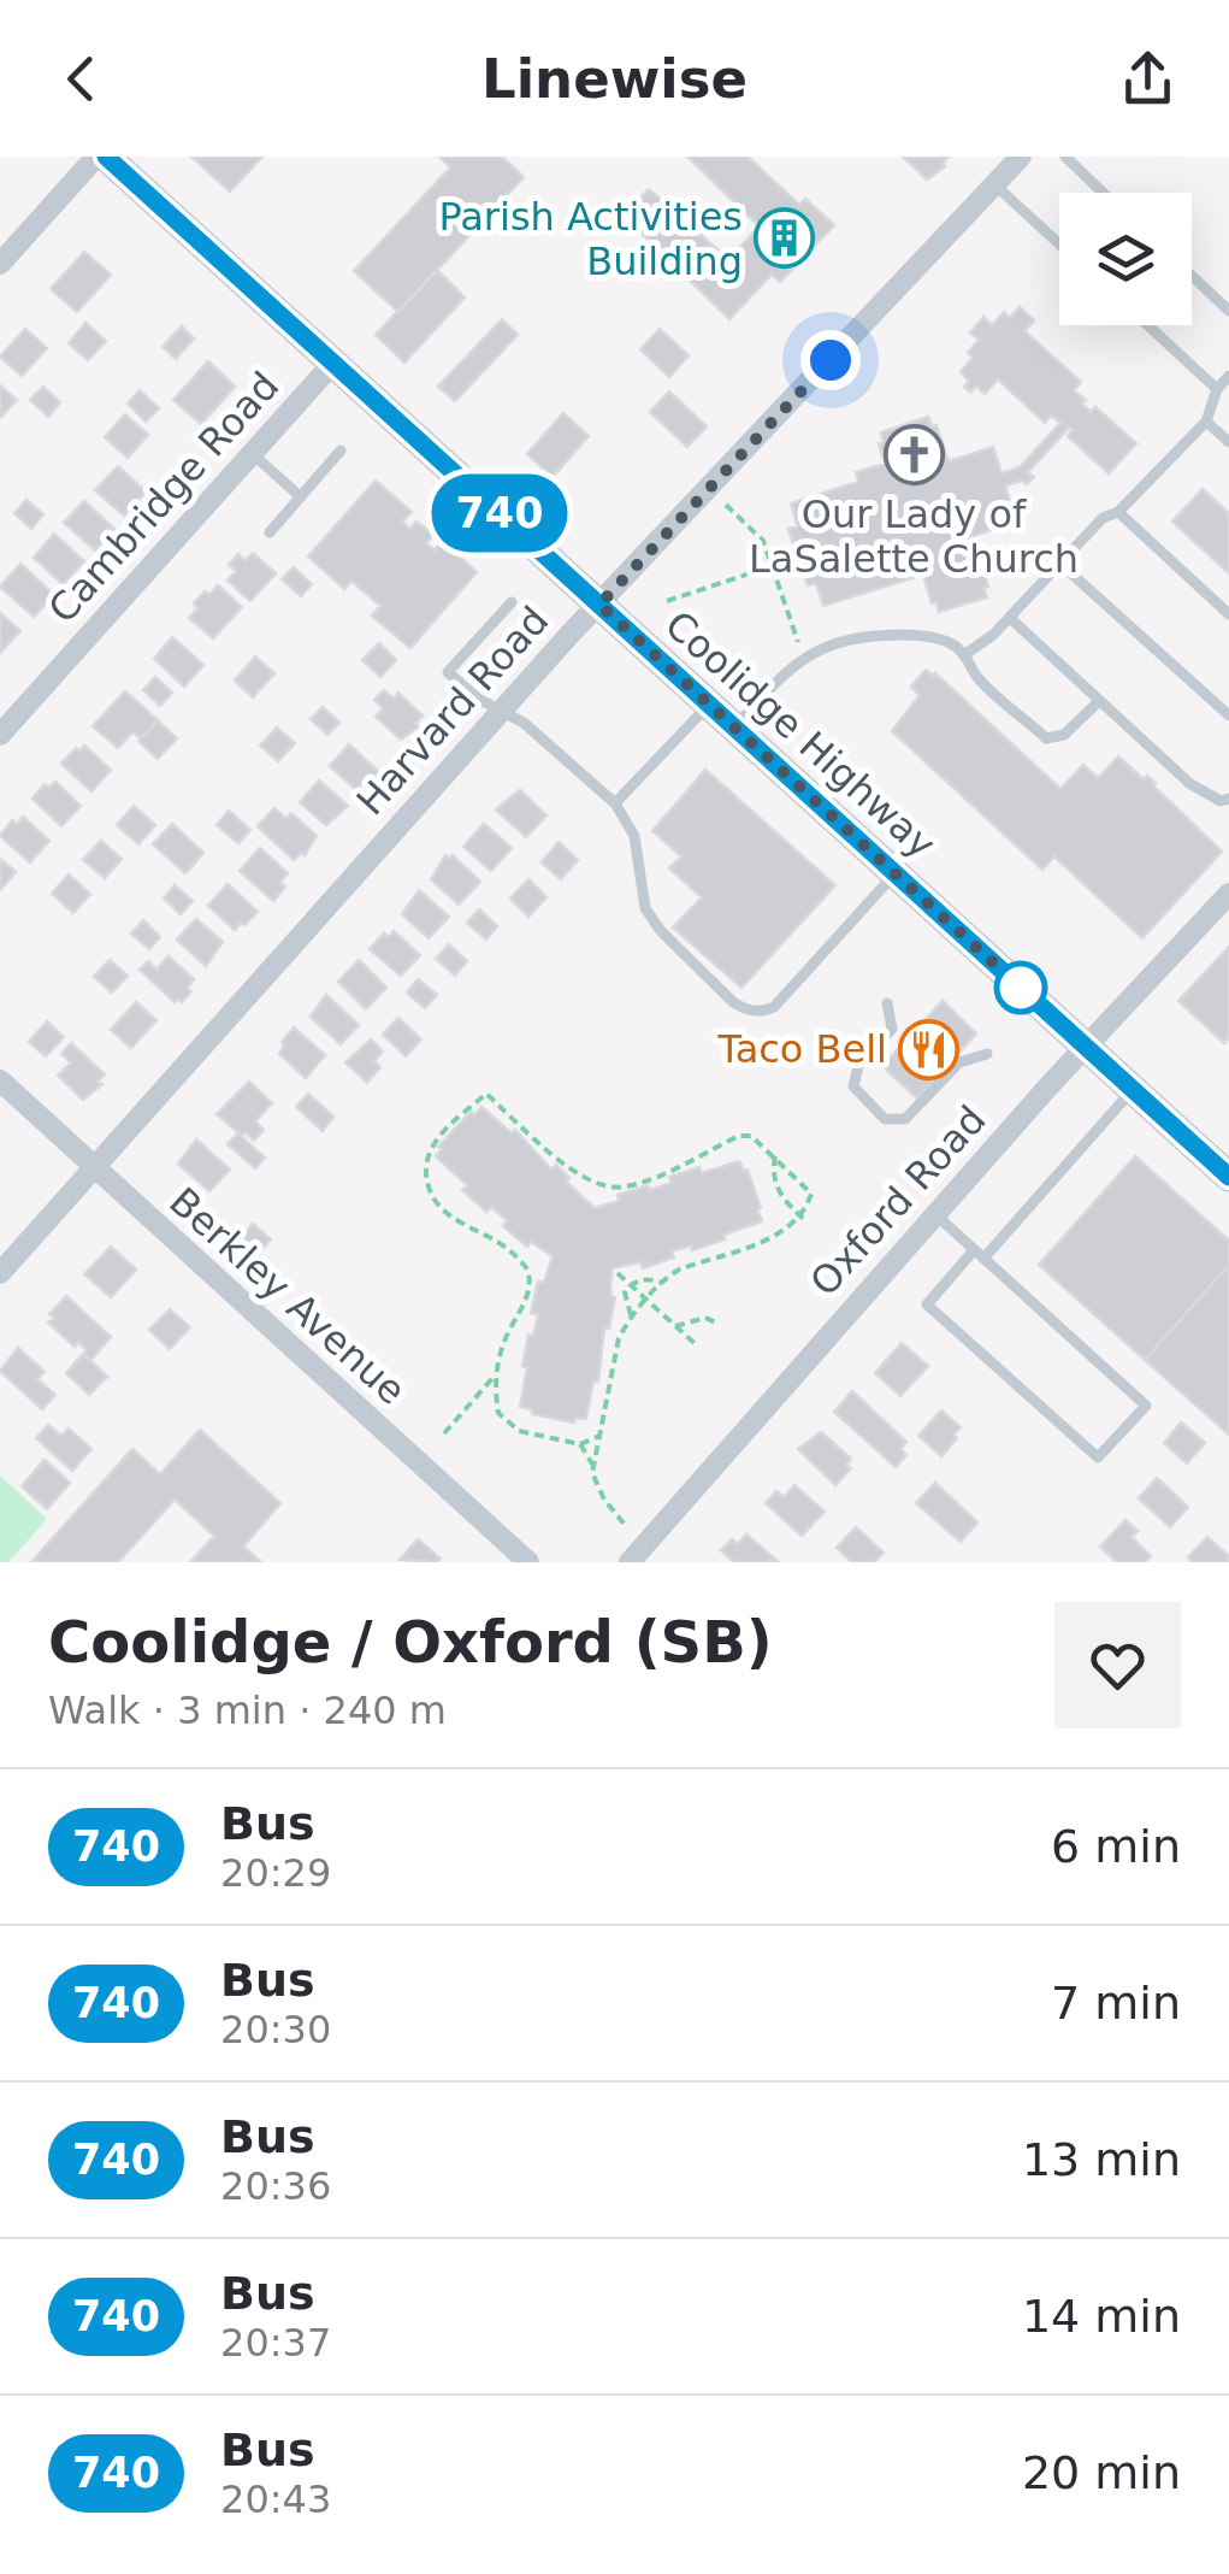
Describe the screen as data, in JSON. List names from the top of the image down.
{
  "streets": {
    "main road": ["Coolidge Highway"],
    "street": [
      "Cambridge Road",
      "Harvard Road",
      "Oxford Road",
      "Berkley Avenue"
    ]
  },
  "crossings": [
    ["Cambridge Road", "Coolidge Highway"],
    ["Harvard Road", "Coolidge Highway"],
    ["Harvard Road", "Berkley Avenue"],
    ["Coolidge Highway", "Oxford Road"]
  ],
  "places": {
    "building": ["Parish Activities Building"],
    "church": ["Our Lady of LaSalette Church"],
    "restaurant": ["Taco Bell"]
  },
  "lines": ["bus line 740"],
  "page": {
    "header": "Linewise",
    "on_map": "740",
    "heading": ["Coolidge / Oxford (SB)", "Walk · 3 min · 240 m"],
    "list": [
      {
        "mark": "740",
        "name": "Bus",
        "note": "20:29",
        "value": "6 min"
      },
      {
        "mark": "740",
        "name": "Bus",
        "note": "20:30",
        "value": "7 min"
      },
      {
        "mark": "740",
        "name": "Bus",
        "note": "20:36",
        "value": "13 min"
      },
      {
        "mark": "740",
        "name": "Bus",
        "note": "20:37",
        "value": "14 min"
      },
      {
        "mark": "740",
        "name": "Bus",
        "note": "20:43",
        "value": "20 min"
      }
    ]
  }
}
